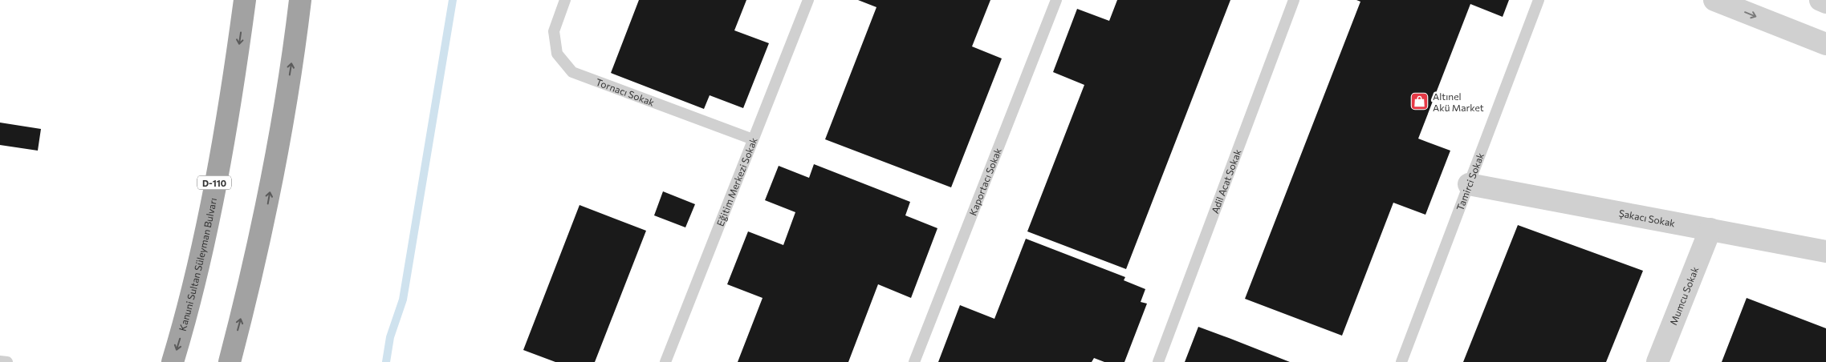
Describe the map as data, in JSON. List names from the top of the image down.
{
  "streets": {
    "highway": ["D-110", "Kanuni Sultan Süleyman Bulvarı"],
    "street": ["Şakacı Sokak", "Mumcu Sokak"],
    "lane": [
      "Tornacı Sokak",
      "Eğitim Merkezi Sokak",
      "Kaportacı Sokak",
      "Adil Acat Sokak",
      "Tamirci Sokak"
    ]
  },
  "crossings": [
    ["Tornacı Sokak", "Eğitim Merkezi Sokak"],
    ["Tamirci Sokak", "Şakacı Sokak"],
    ["Şakacı Sokak", "Mumcu Sokak"]
  ],
  "places": {
    "shop": ["Altınel Akü Market"]
  }
}
